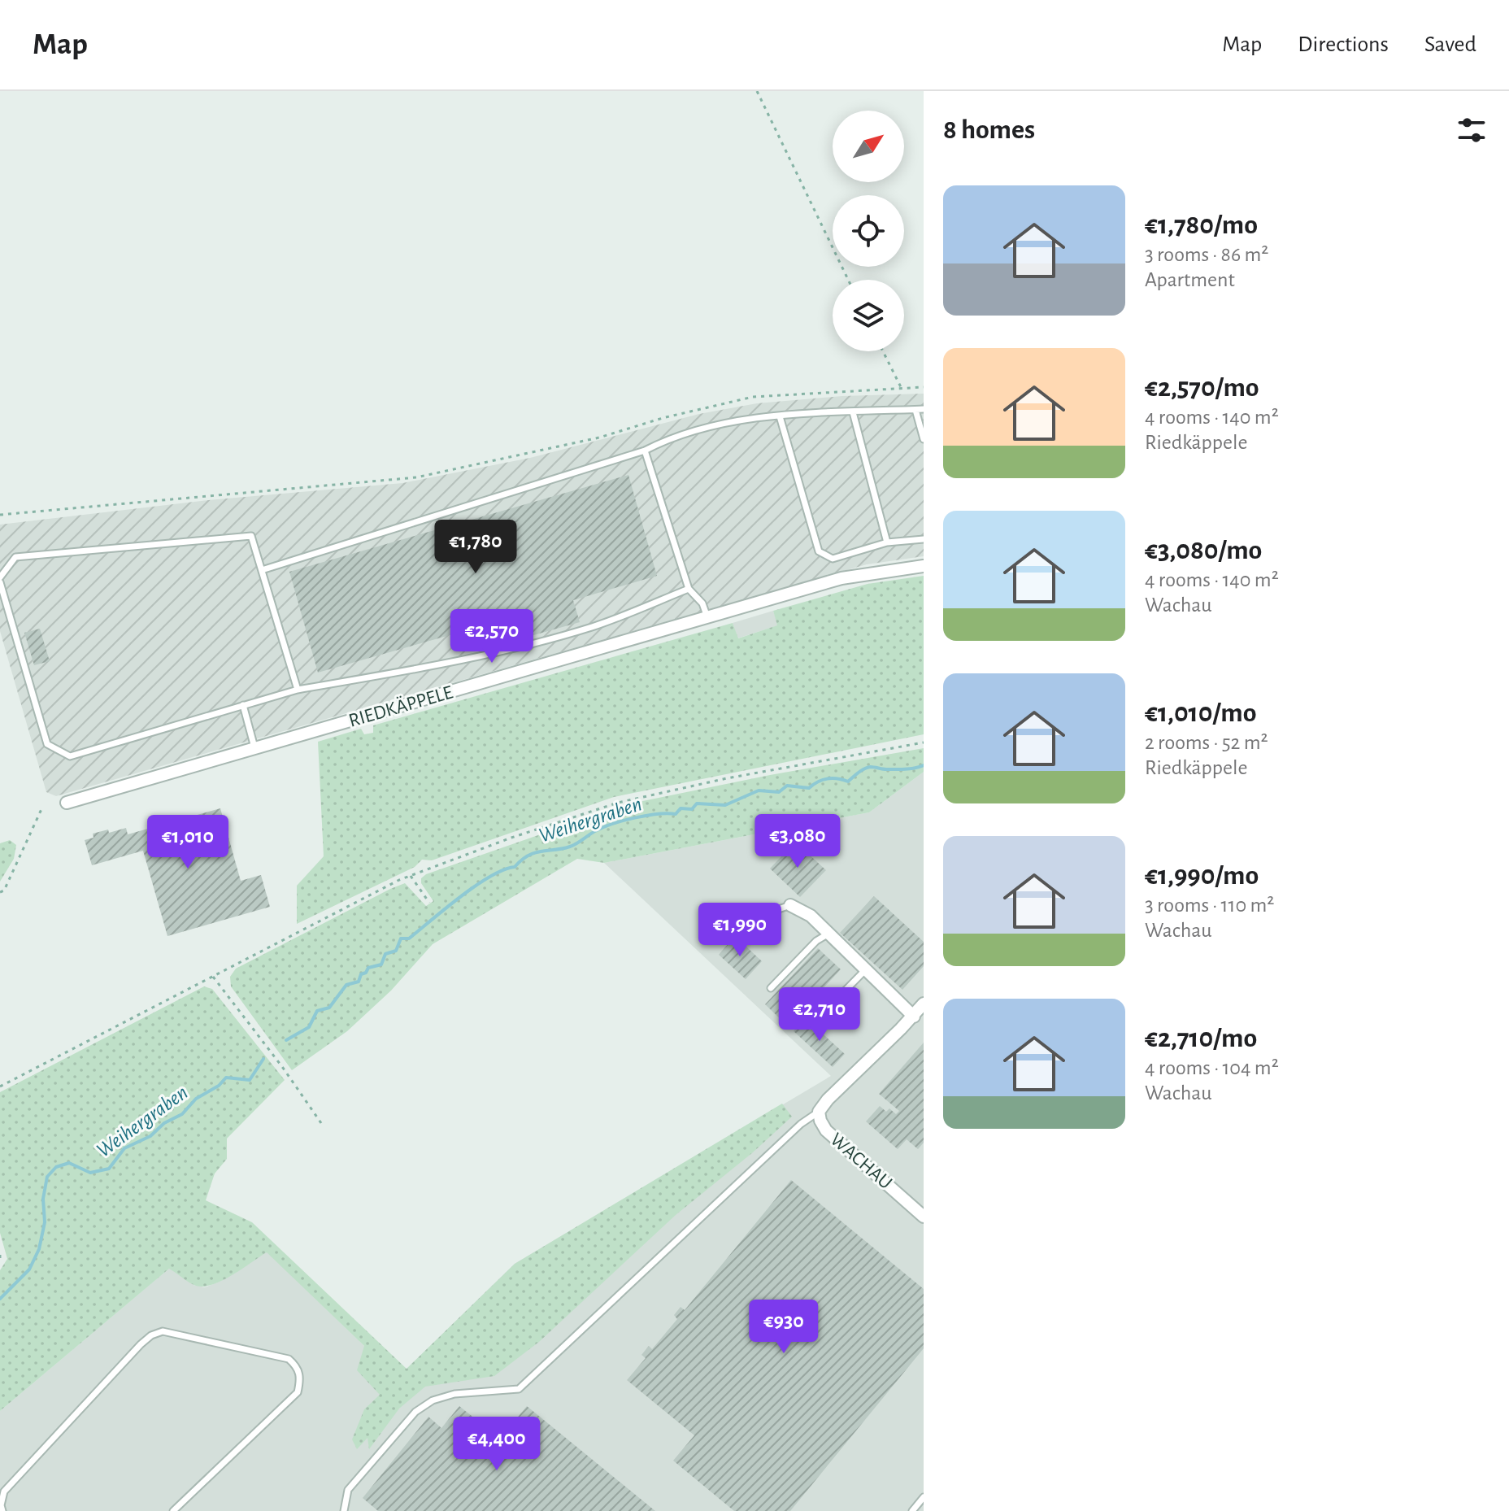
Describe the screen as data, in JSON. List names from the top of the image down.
{
  "streets": {
    "street": ["RIEDKÄPPELE", "WACHAU"]
  },
  "water": ["Weihergraben"],
  "north": "top right",
  "page": {
    "header": "Map",
    "nav": ["Map", "Directions", "Saved"],
    "heading": "8 homes",
    "list": [
      {
        "name": "€1,780/mo",
        "note": "3 rooms · 86 m² · Apartment"
      },
      {
        "name": "€2,570/mo",
        "note": "4 rooms · 140 m² · Riedkäppele"
      },
      {
        "name": "€3,080/mo",
        "note": "4 rooms · 140 m² · Wachau"
      },
      {
        "name": "€1,010/mo",
        "note": "2 rooms · 52 m² · Riedkäppele"
      },
      {
        "name": "€1,990/mo",
        "note": "3 rooms · 110 m² · Wachau"
      },
      {
        "name": "€2,710/mo",
        "note": "4 rooms · 104 m² · Wachau"
      }
    ],
    "price": [
      "€1,780",
      "€2,570",
      "€3,080",
      "€1,010",
      "€1,990",
      "€2,710",
      "€930",
      "€4,400"
    ]
  }
}
